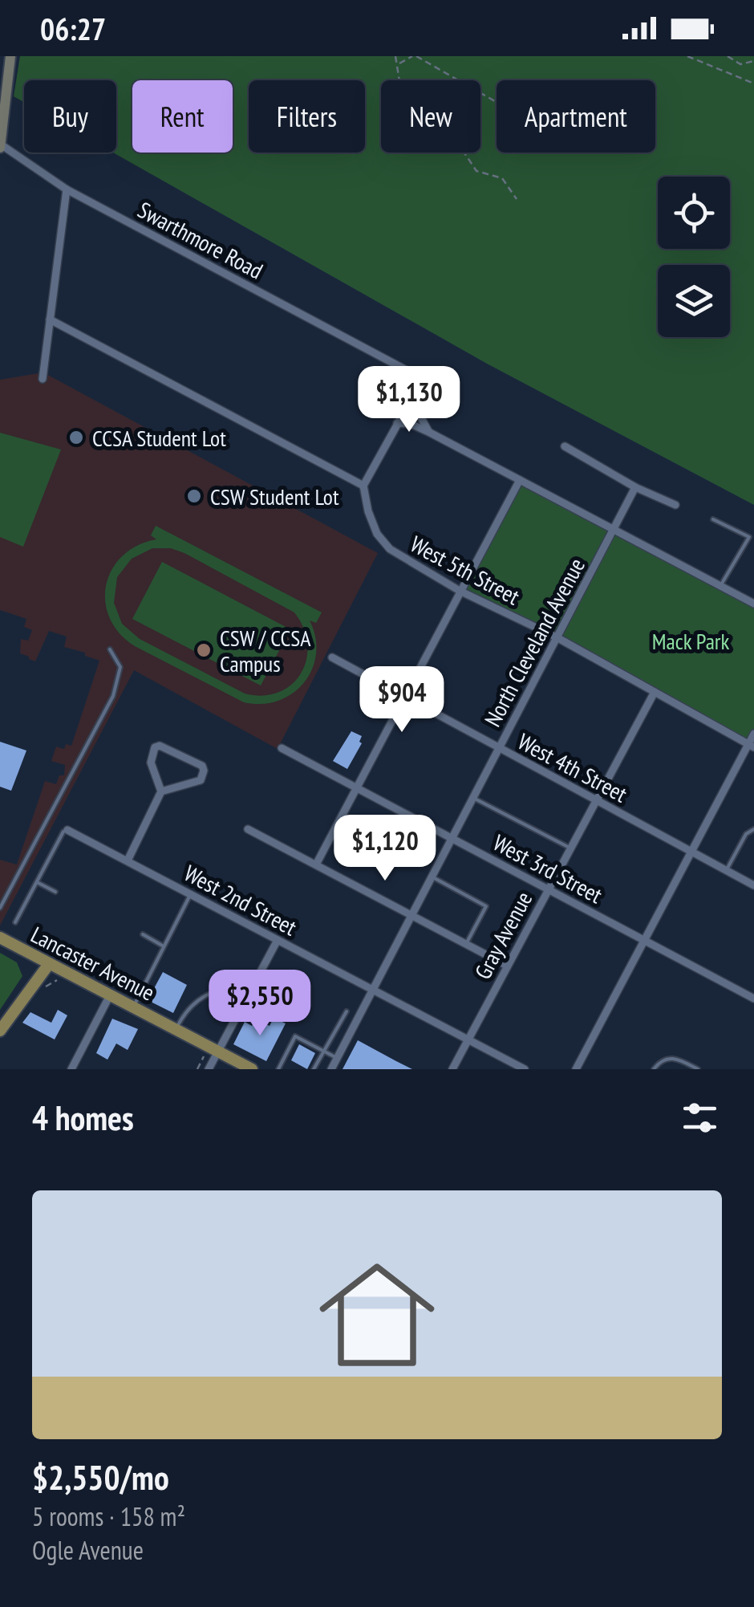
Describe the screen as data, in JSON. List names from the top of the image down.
{
  "streets": {
    "main road": ["Lancaster Avenue"],
    "street": [
      "Swarthmore Road",
      "West 5th Street",
      "North Cleveland Avenue",
      "West 4th Street",
      "West 3rd Street",
      "West 2nd Street",
      "Gray Avenue"
    ]
  },
  "crossings": [
    ["West 5th Street", "North Cleveland Avenue"],
    ["West 5th Street", "Gray Avenue"],
    ["North Cleveland Avenue", "West 4th Street"],
    ["North Cleveland Avenue", "West 3rd Street"],
    ["North Cleveland Avenue", "West 2nd Street"],
    ["West 4th Street", "Gray Avenue"],
    ["West 3rd Street", "Gray Avenue"],
    ["West 2nd Street", "Gray Avenue"]
  ],
  "parks": ["Mack Park"],
  "places": ["CCSA Student Lot", "CSW Student Lot", "CSW / CCSA Campus"],
  "page": {
    "status": "06:27",
    "chip": [
      "Buy",
      "Rent",
      "Filters",
      "New",
      "Apartment"
    ],
    "price": [
      "$1,130",
      "$904",
      "$1,120",
      "$2,550"
    ],
    "heading": "4 homes",
    "list": [
      {
        "name": "$2,550/mo",
        "note": "5 rooms · 158 m² · Ogle Avenue"
      }
    ]
  }
}
